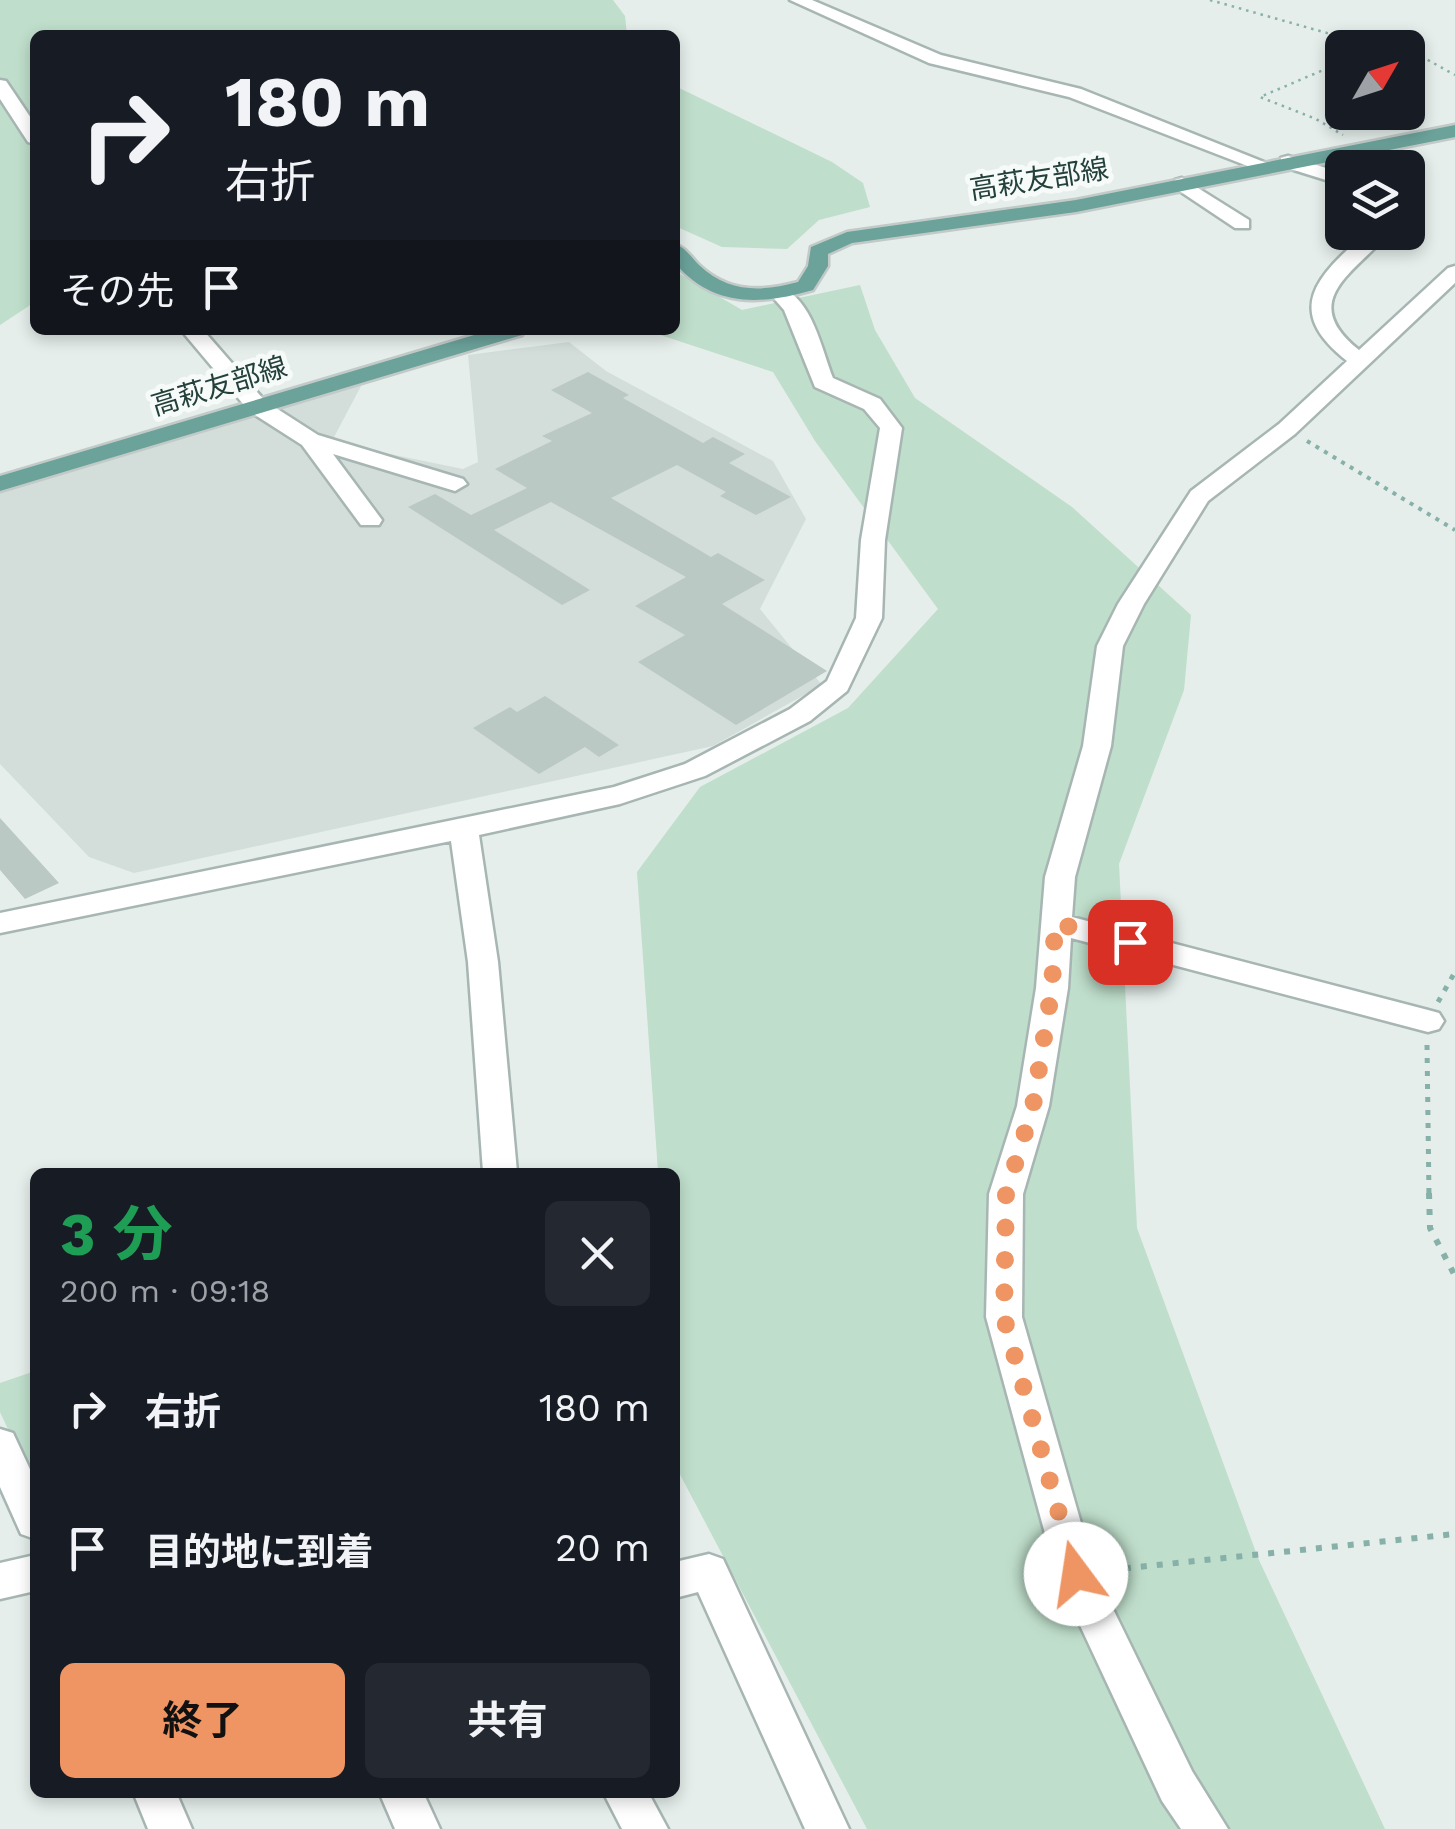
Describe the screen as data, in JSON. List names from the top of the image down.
{
  "streets": {
    "main road": ["高萩友部線"]
  },
  "north": "top right",
  "page": {
    "turn": ["180 m", "右折"],
    "then": "その先",
    "heading": ["3 分", "200 m · 09:18"],
    "list": [
      {
        "name": "右折",
        "value": "180 m"
      },
      {
        "name": "目的地に到着",
        "value": "20 m"
      }
    ],
    "buttons": ["終了", "共有"]
  }
}
